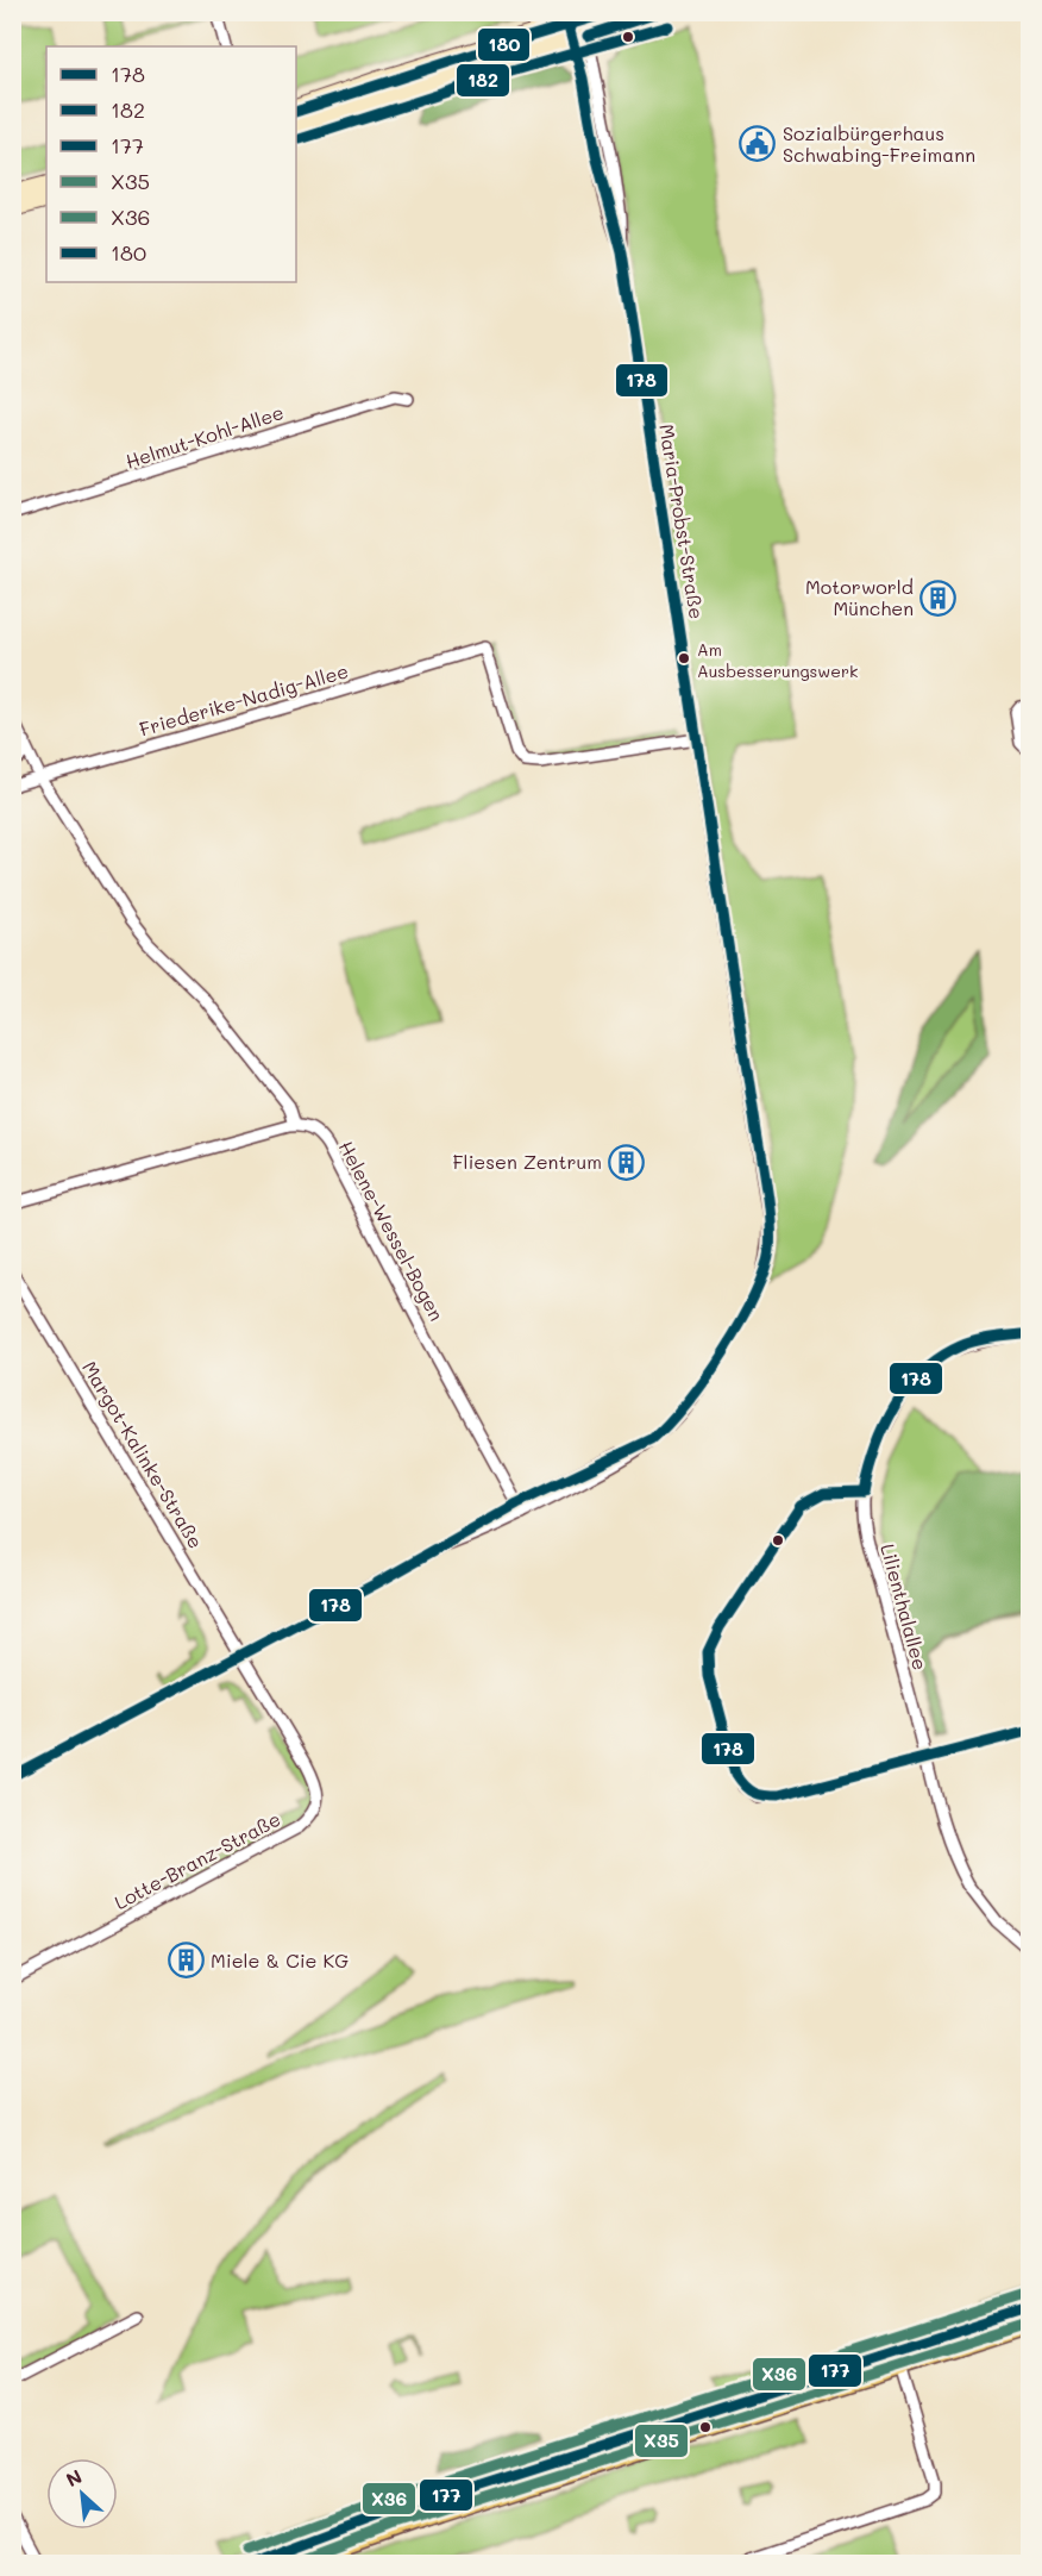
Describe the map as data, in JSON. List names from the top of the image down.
{
  "streets": {
    "street": [
      "Helmut-Kohl-Allee",
      "Maria-Probst-Straße",
      "Friederike-Nadig-Allee",
      "Helene-Wessel-Bogen",
      "Margot-Kalinke-Straße",
      "Lilienthalallee",
      "Lotte-Branz-Straße"
    ]
  },
  "crossings": [
    ["Maria-Probst-Straße", "Friederike-Nadig-Allee"],
    ["Maria-Probst-Straße", "Helene-Wessel-Bogen"],
    ["Maria-Probst-Straße", "Margot-Kalinke-Straße"],
    ["Maria-Probst-Straße", "Lotte-Branz-Straße"],
    ["Margot-Kalinke-Straße", "Lotte-Branz-Straße"]
  ],
  "places": {
    "public building": ["Sozialbürgerhaus Schwabing-Freimann"],
    "building": ["Motorworld München", "Fliesen Zentrum", "Miele & Cie KG"],
    "other": ["Am Ausbesserungswerk"]
  },
  "lines": [
    "transit line 178",
    "transit line 180",
    "transit line 182",
    "transit line X36",
    "transit line 177",
    "transit line X35"
  ],
  "legend": [
    "178",
    "182",
    "177",
    "X35",
    "X36",
    "180"
  ],
  "north": "top left"
}
